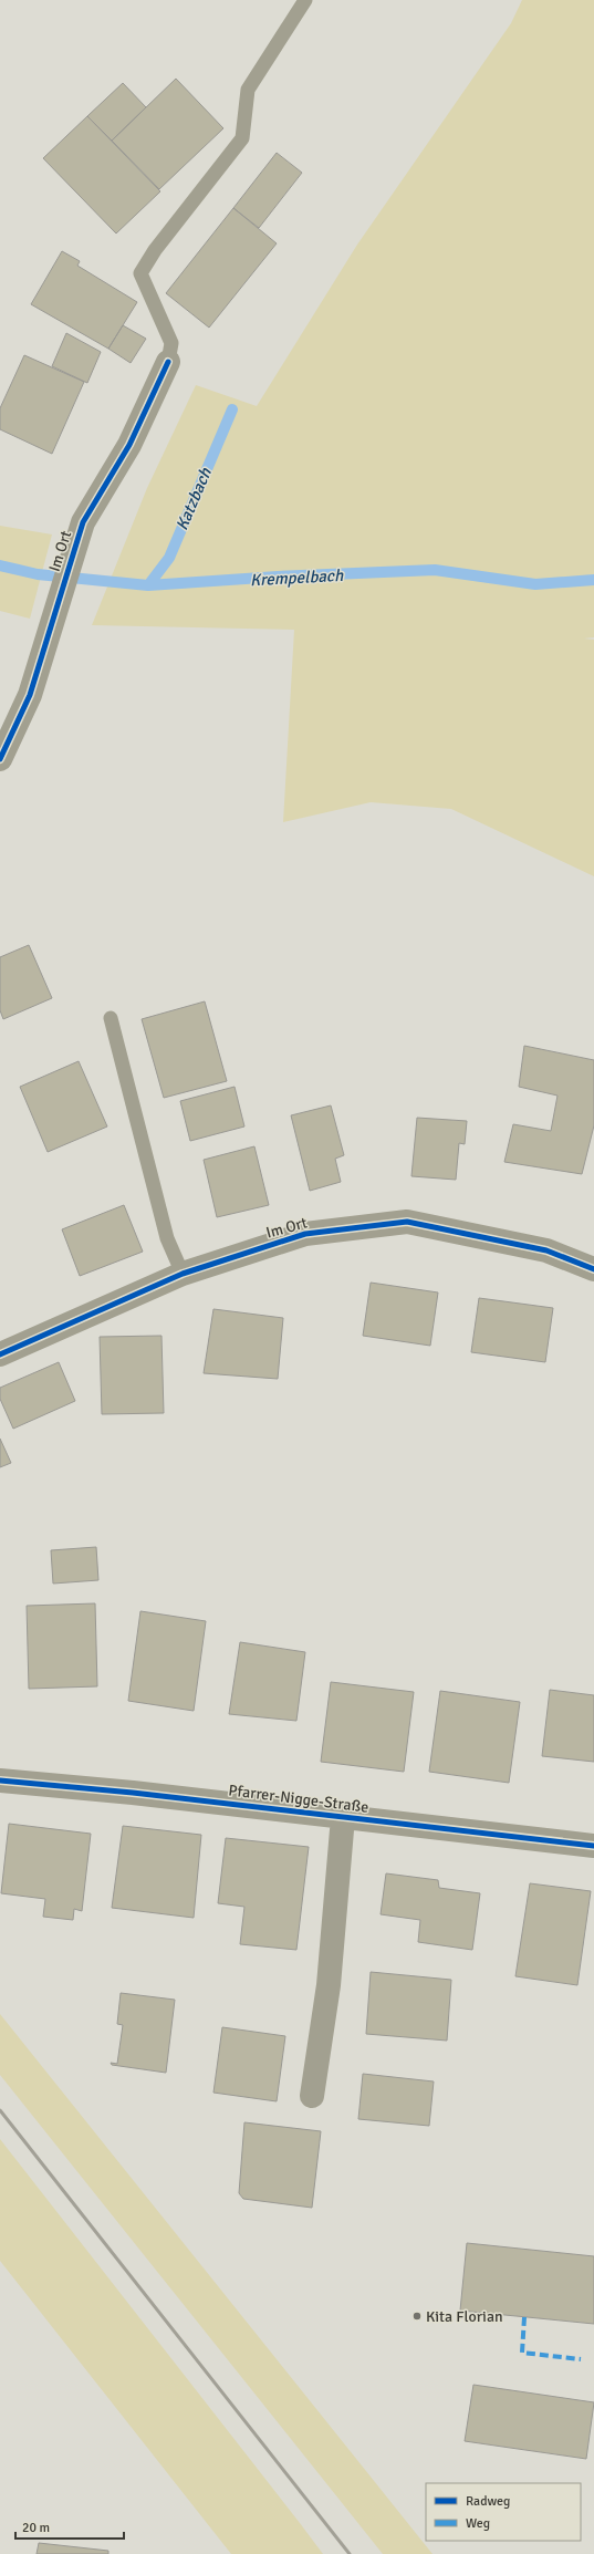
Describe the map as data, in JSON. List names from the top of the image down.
{
  "streets": {
    "street": ["Im Ort", "Pfarrer-Nigge-Straße"]
  },
  "water": ["Katzbach", "Krempelbach"],
  "places": ["Kita Florian"],
  "legend": ["Radweg", "Weg"],
  "scale_bar": "20 m"
}
